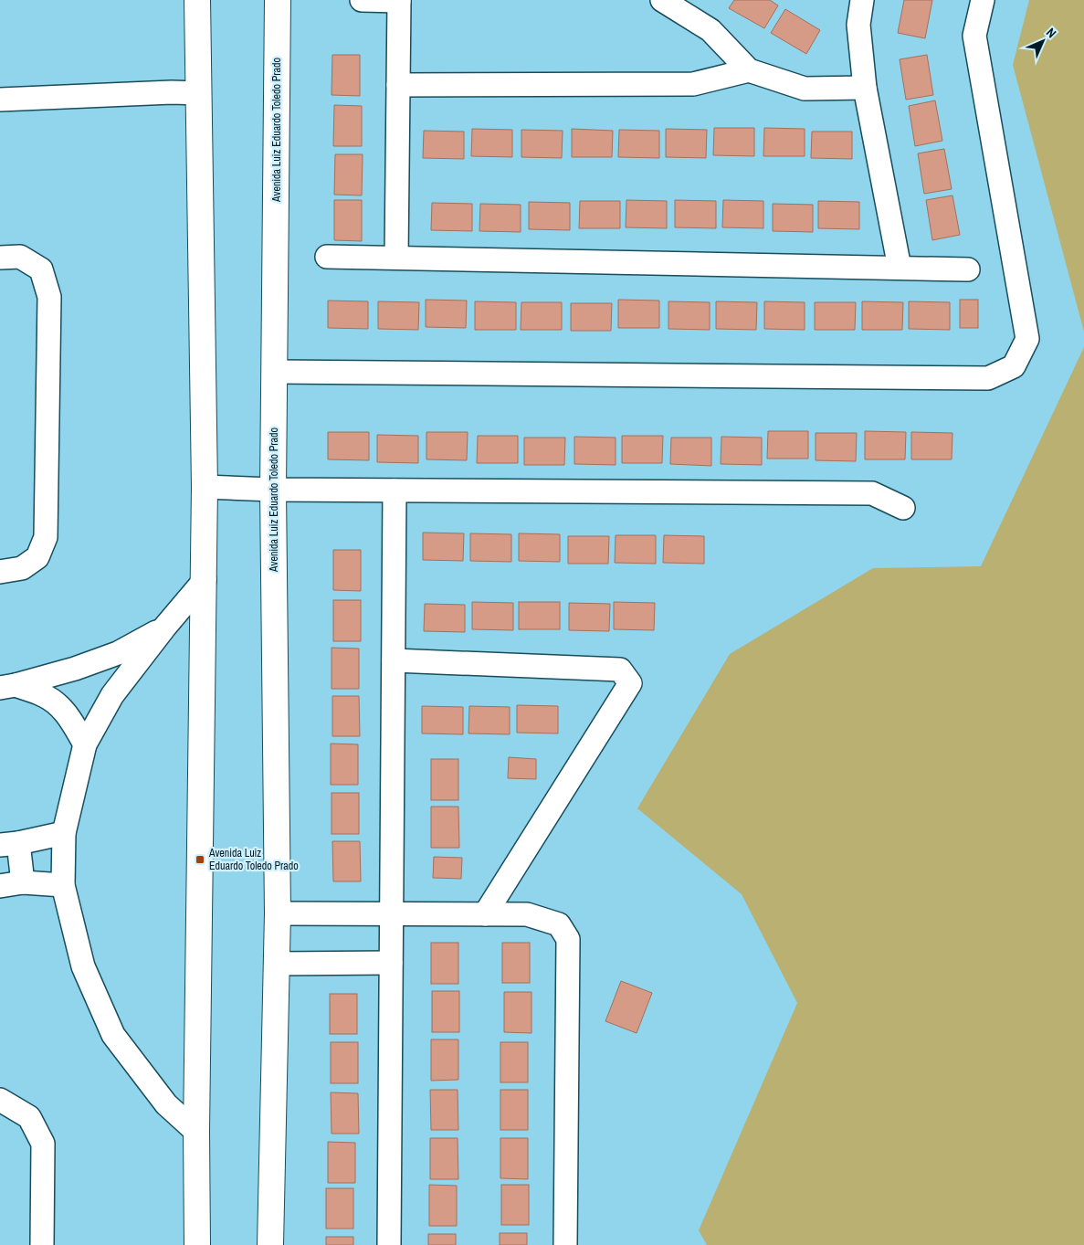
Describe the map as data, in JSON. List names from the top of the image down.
{
  "streets": {
    "main road": ["Avenida Luiz Eduardo Toledo Prado"]
  },
  "places": {
    "transit": ["Avenida Luiz Eduardo Toledo Prado"]
  },
  "north": "top right"
}
